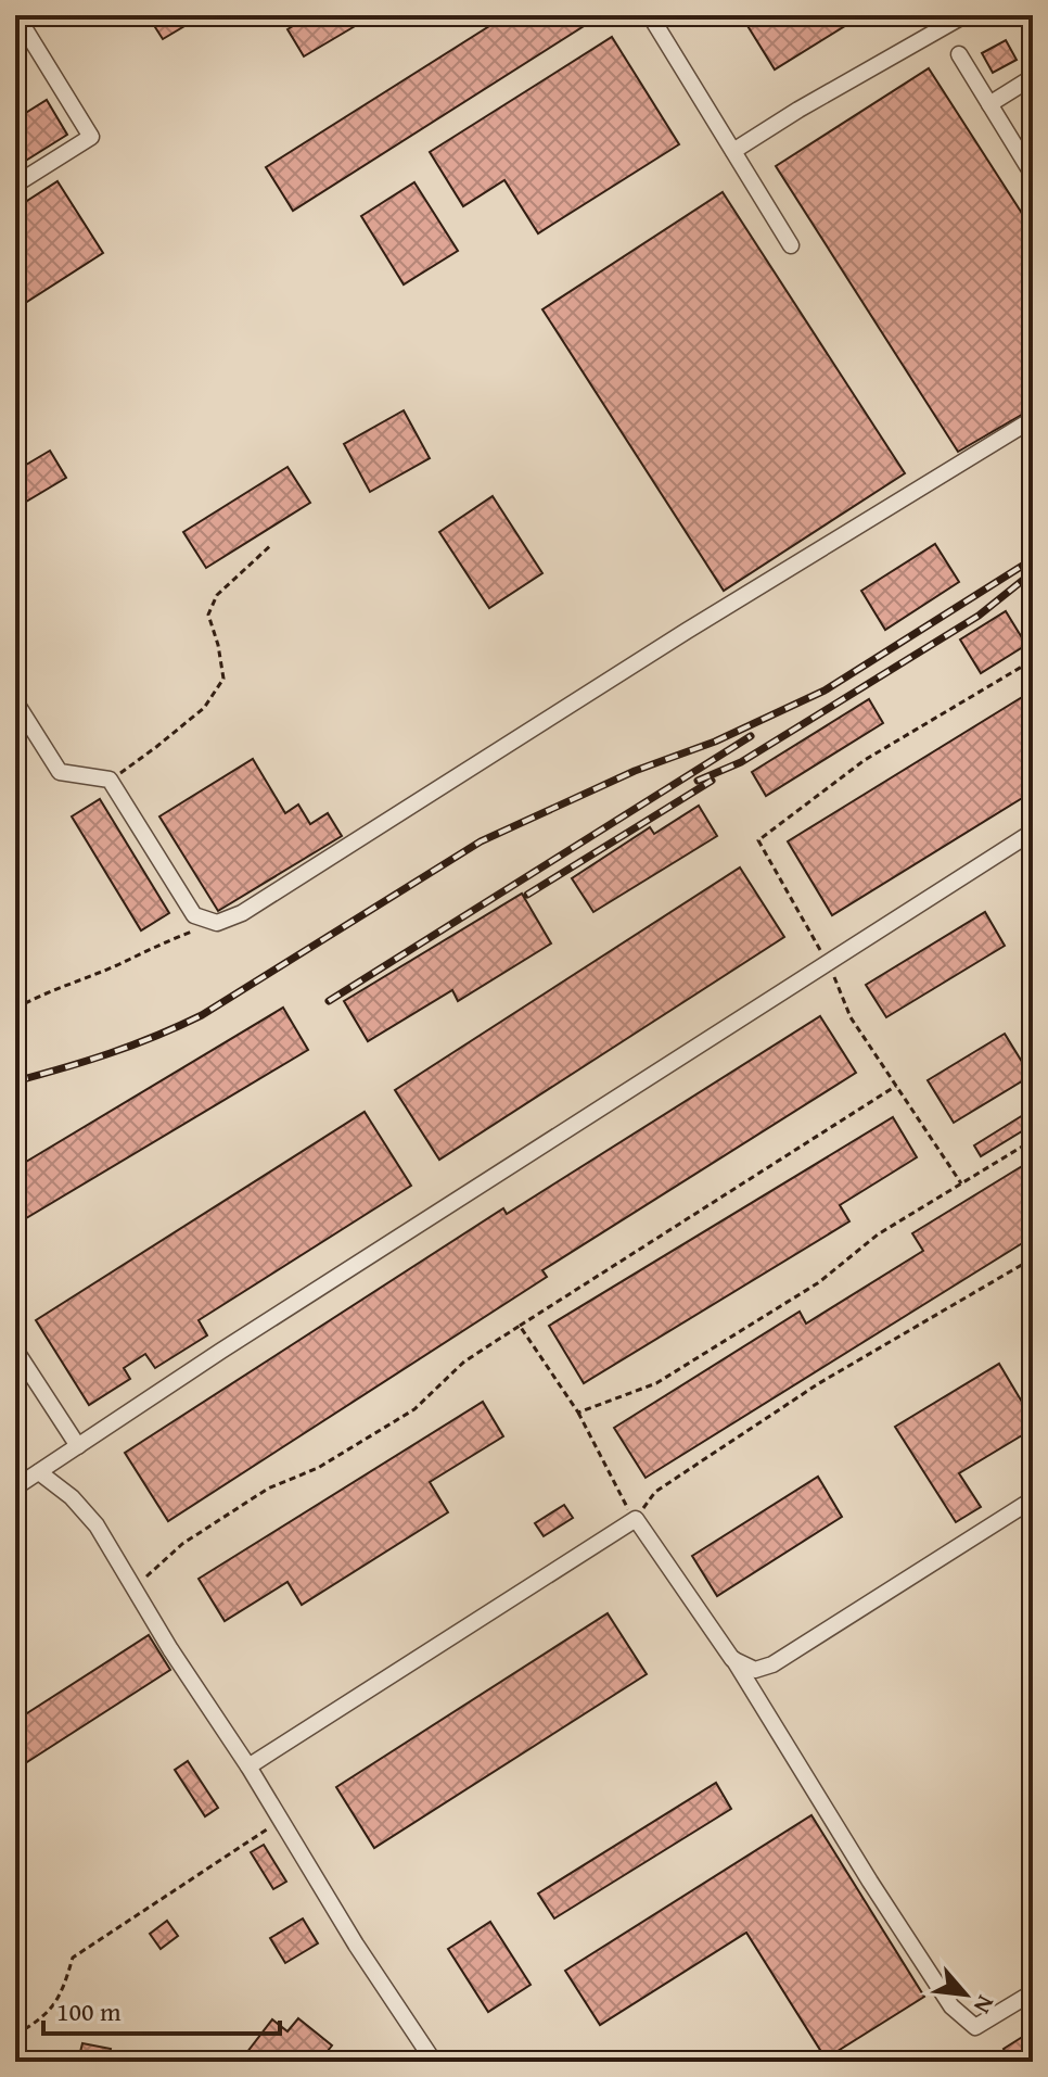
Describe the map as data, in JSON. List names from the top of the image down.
{
  "scale_bar": "100 m",
  "north": "bottom right"
}
